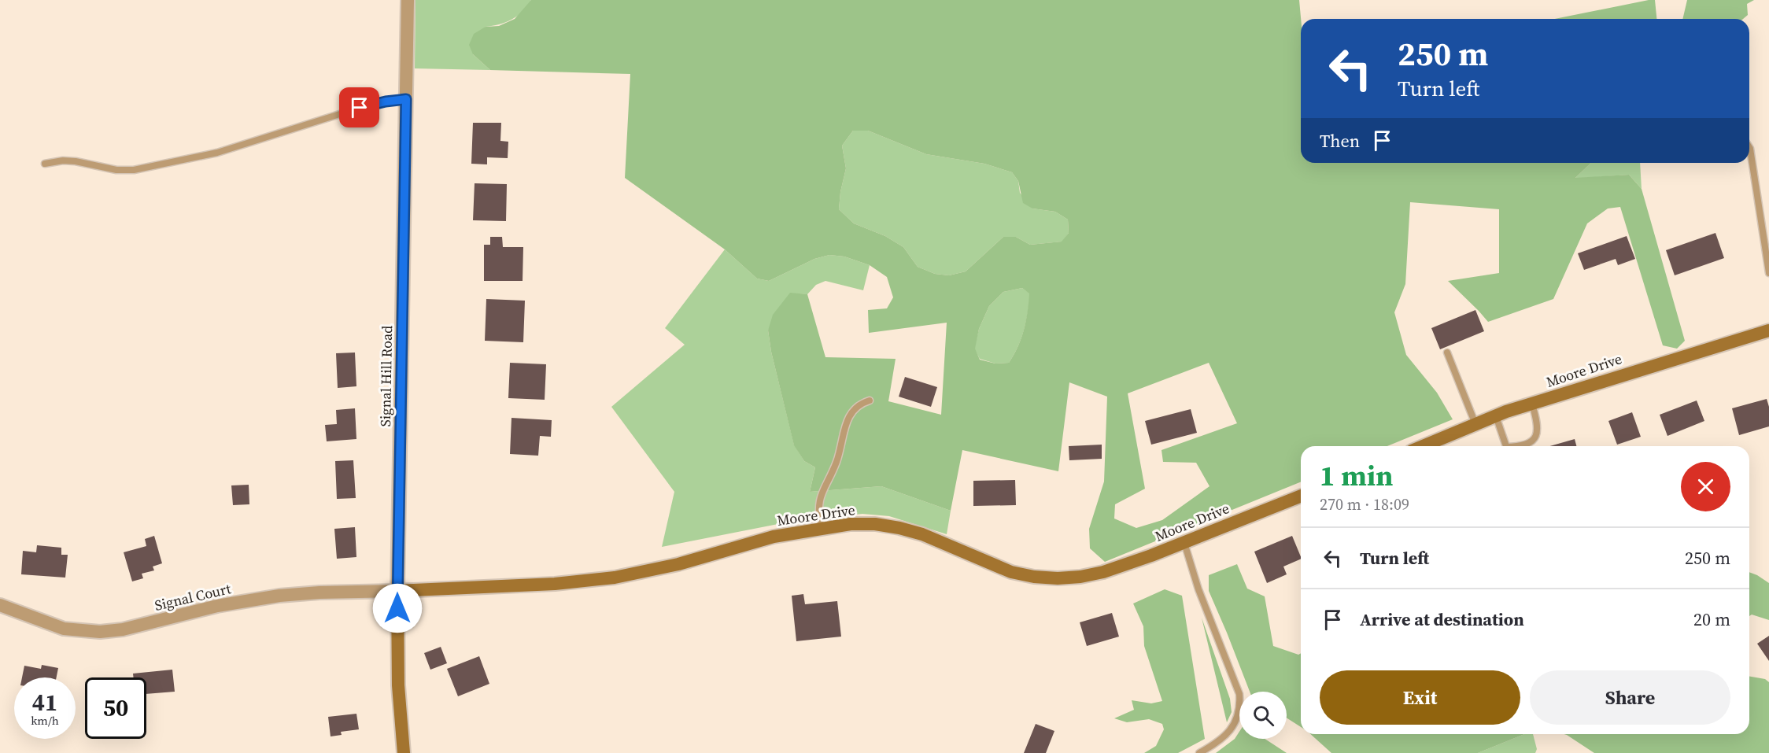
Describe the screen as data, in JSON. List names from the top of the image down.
{
  "streets": {
    "main road": ["Moore Drive", "Signal Hill Road"],
    "street": ["Signal Court"]
  },
  "crossings": [
    ["Moore Drive", "Signal Hill Road"],
    ["Moore Drive", "Signal Court"],
    ["Signal Hill Road", "Signal Court"]
  ],
  "page": {
    "turn": ["250 m", "Turn left"],
    "then": "Then",
    "heading": ["1 min", "270 m · 18:09"],
    "list": [
      {
        "name": "Turn left",
        "value": "250 m"
      },
      {
        "name": "Arrive at destination",
        "value": "20 m"
      }
    ],
    "buttons": ["Exit", "Share"],
    "speed": "41 km/h",
    "limit": "50"
  }
}
